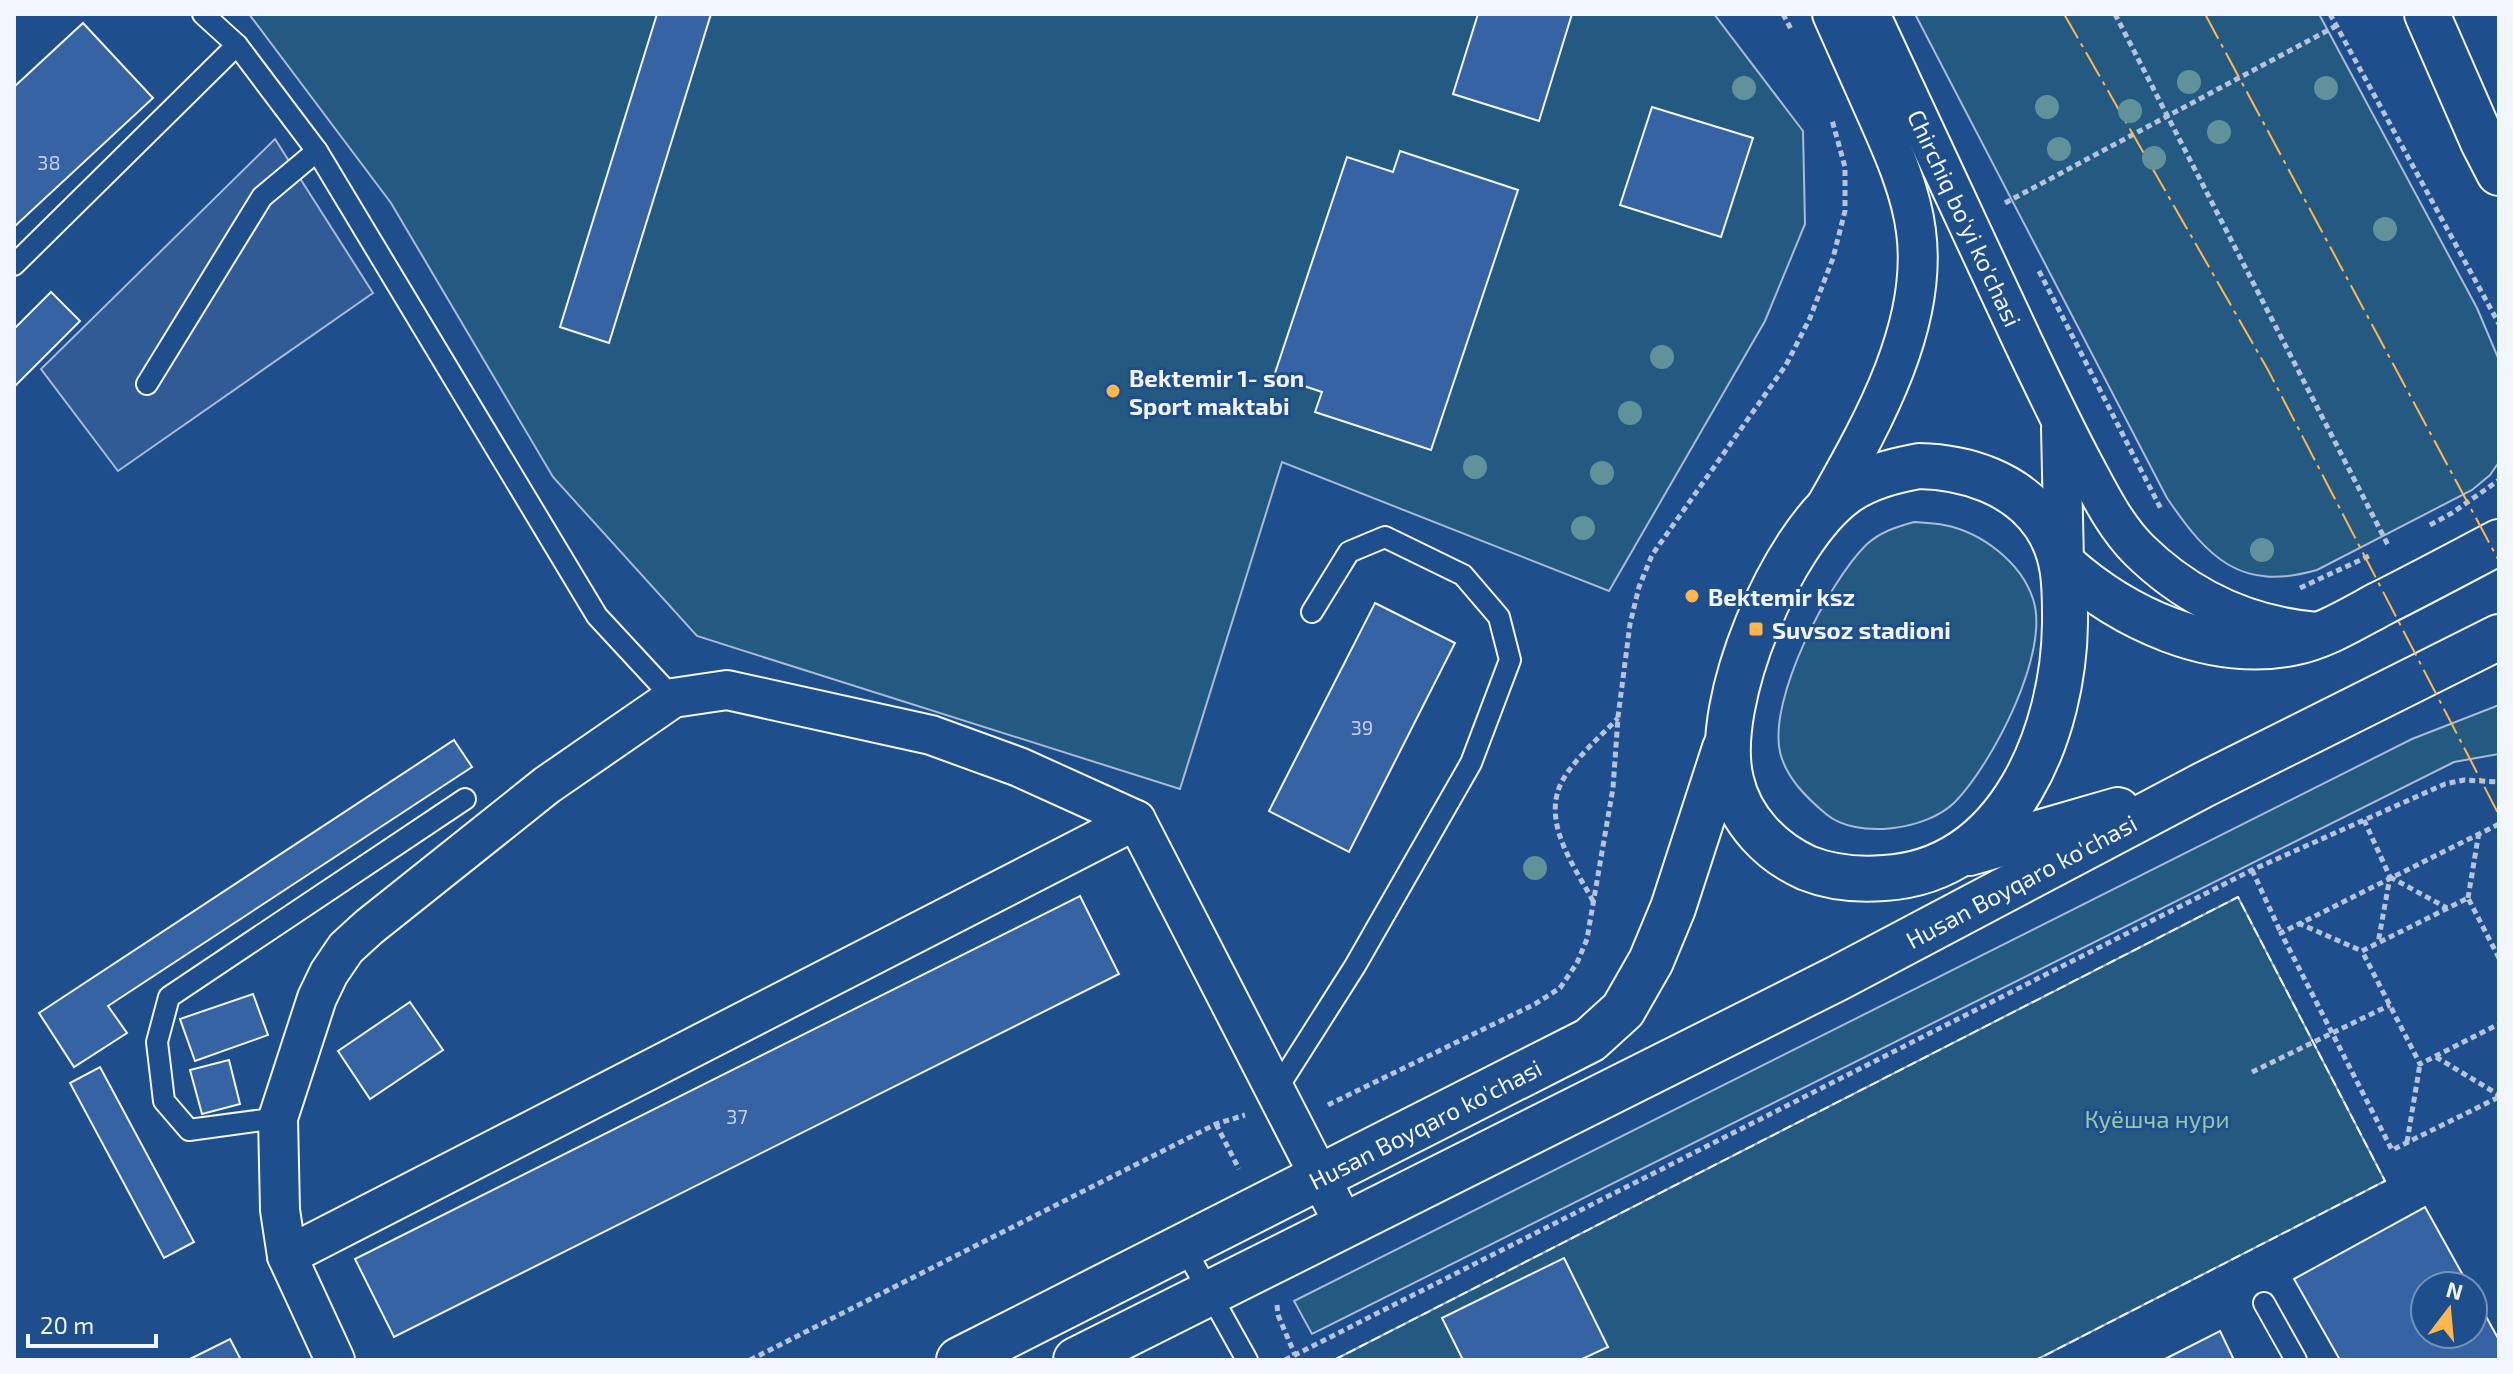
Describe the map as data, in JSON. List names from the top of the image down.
{
  "streets": {
    "main road": ["Husan Boyqaro ko'chasi"],
    "street": ["Chirchiq bo'yi ko'chasi"]
  },
  "crossings": [
    ["Chirchiq bo'yi ko'chasi", "Husan Boyqaro ko'chasi"]
  ],
  "parks": ["Куёшча нури"],
  "places": {
    "other": ["Bektemir 1- son Sport maktabi", "Bektemir ksz"],
    "transit": ["Suvsoz stadioni"]
  },
  "house_numbers": ["38", "39", "37"],
  "scale_bar": "20 m",
  "north": "top"
}
